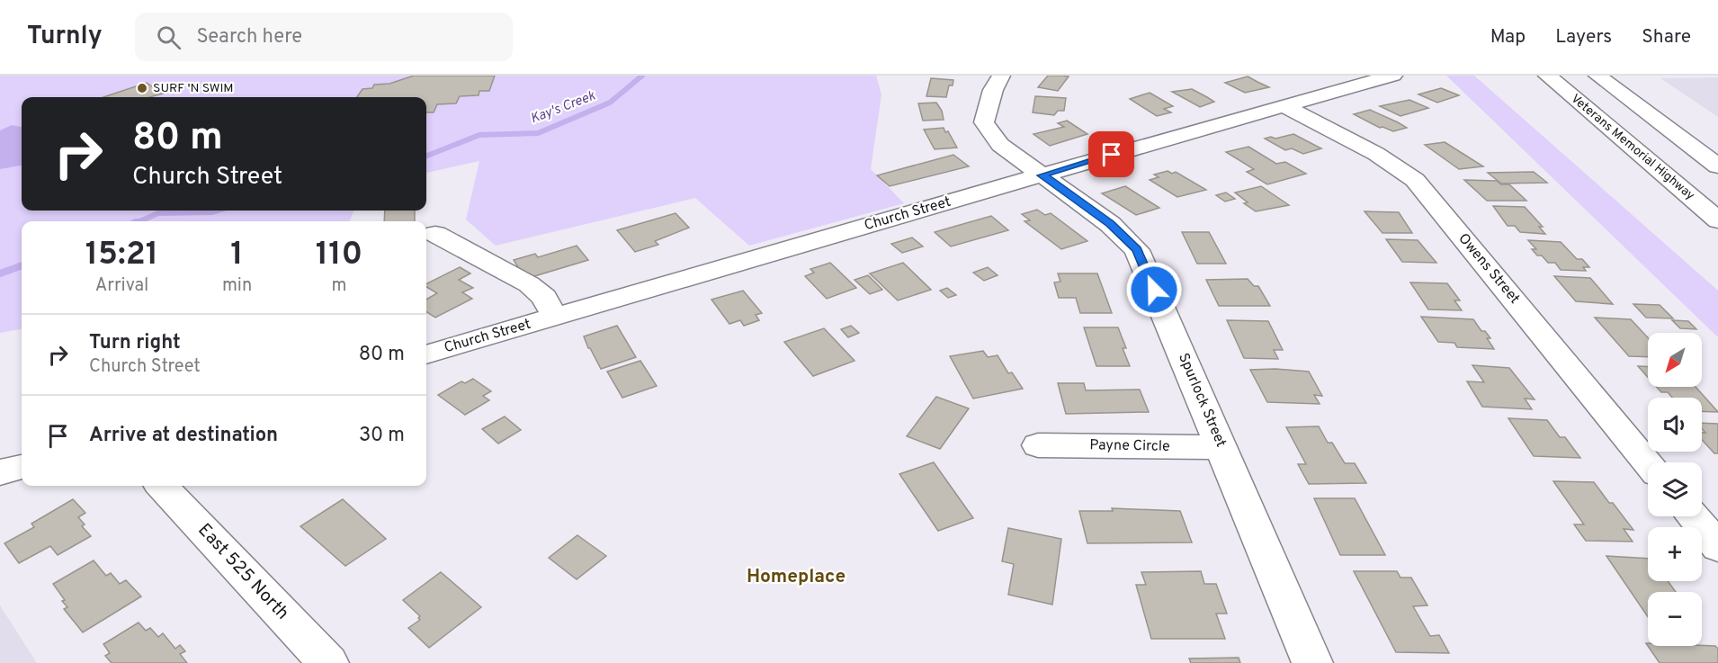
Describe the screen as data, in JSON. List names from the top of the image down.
{
  "streets": {
    "main road": [
      "Veterans Memorial Highway",
      "Church Street",
      "Owens Street",
      "Spurlock Street",
      "Payne Circle",
      "East 525 North"
    ]
  },
  "crossings": [
    ["Church Street", "Owens Street"],
    ["Church Street", "Spurlock Street"],
    ["Spurlock Street", "Payne Circle"]
  ],
  "districts": ["Homeplace"],
  "water": ["Kay's Creek"],
  "places": ["SURF 'N SWIM"],
  "north": "bottom left",
  "page": {
    "header": "Turnly",
    "search": "Search here",
    "nav": ["Map", "Layers", "Share"],
    "turn": ["80 m", "Church Street"],
    "eta": [
      "15:21",
      "Arrival",
      "1",
      "min",
      "110",
      "m"
    ],
    "list": [
      {
        "name": "Turn right",
        "note": "Church Street",
        "value": "80 m"
      },
      {
        "name": "Arrive at destination",
        "value": "30 m"
      }
    ],
    "map_buttons": ["+", "−"]
  }
}
